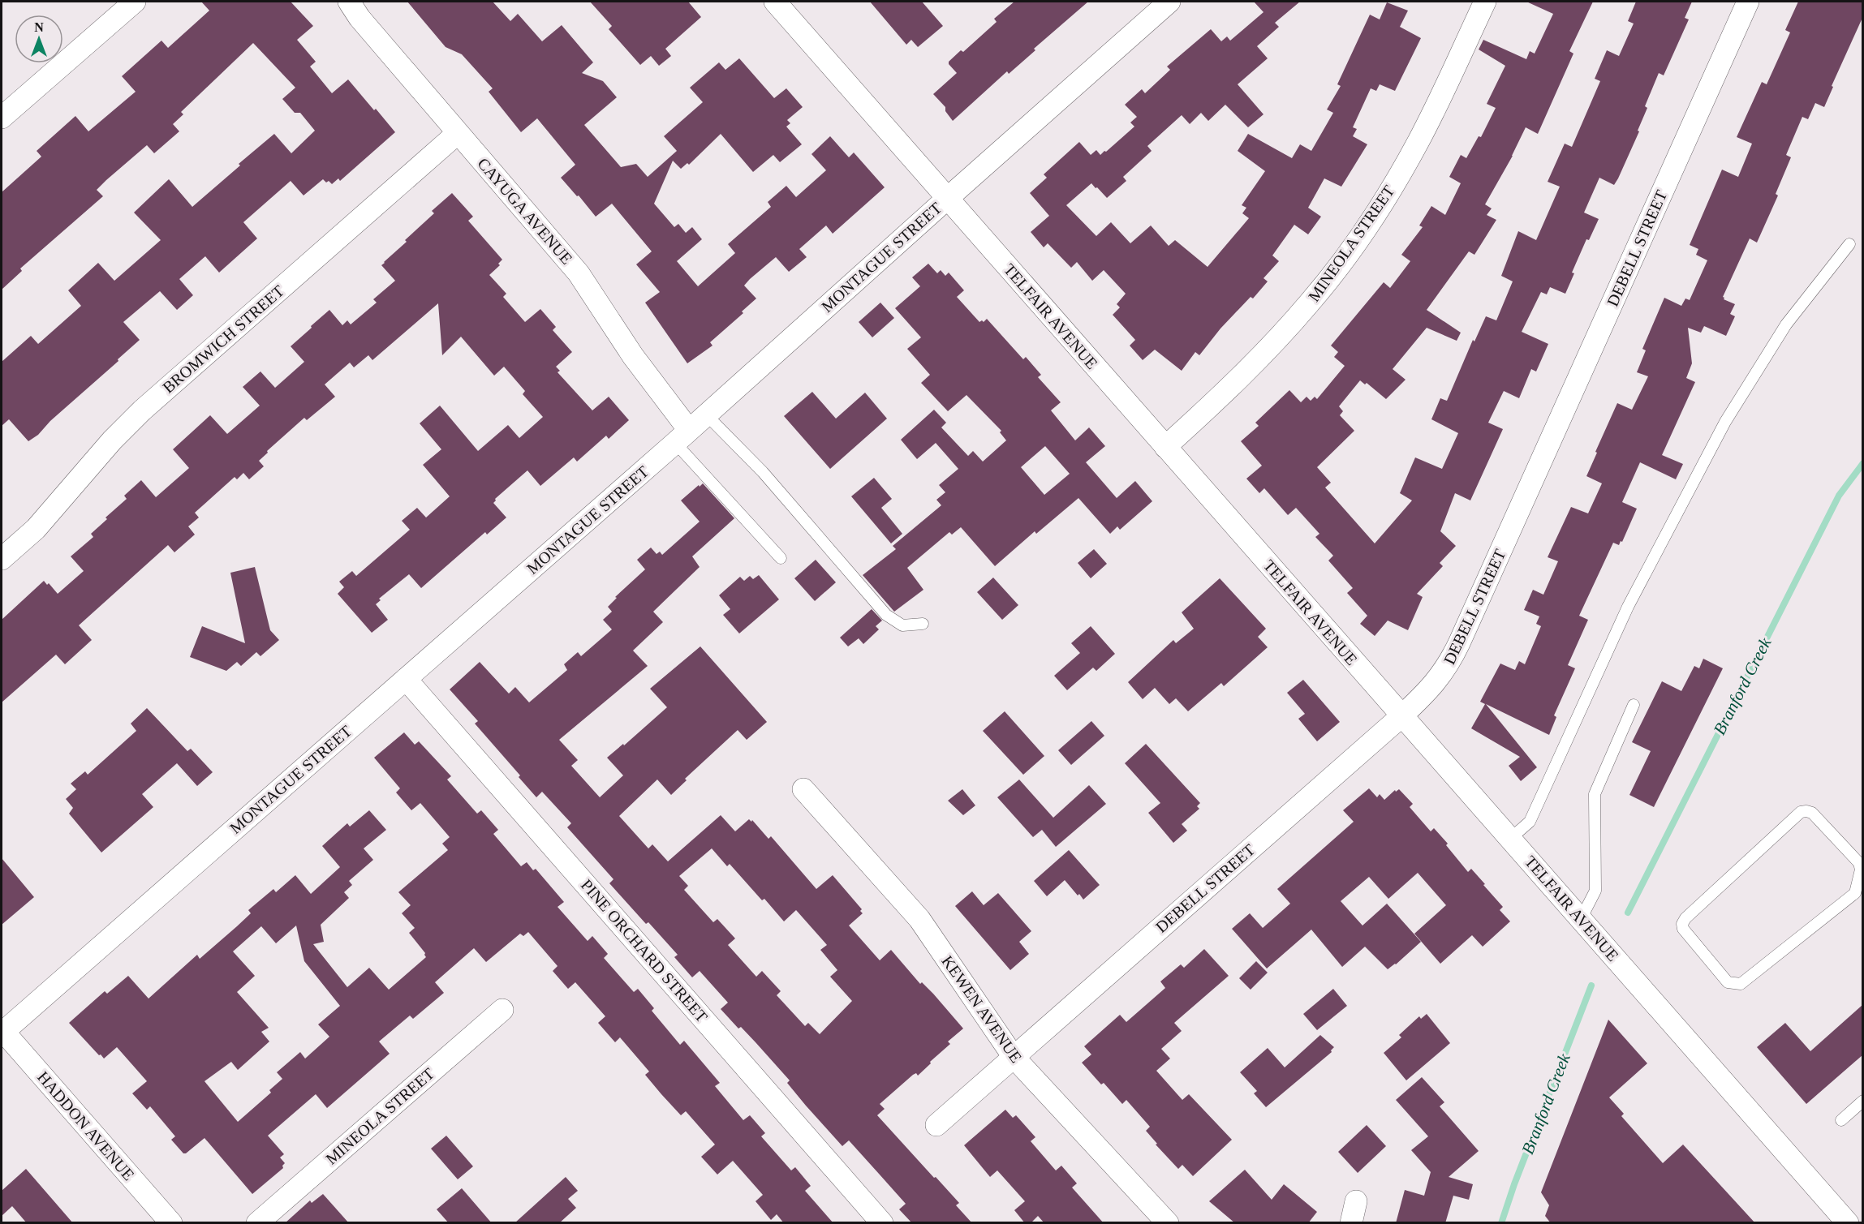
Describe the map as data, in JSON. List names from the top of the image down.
{
  "streets": {
    "street": [
      "CAYUGA AVENUE",
      "MINEOLA STREET",
      "DEBELL STREET",
      "MONTAGUE STREET",
      "TELFAIR AVENUE",
      "BROMWICH STREET",
      "PINE ORCHARD STREET",
      "KEWEN AVENUE",
      "HADDON AVENUE"
    ]
  },
  "crossings": [
    ["CAYUGA AVENUE", "MONTAGUE STREET"],
    ["CAYUGA AVENUE", "BROMWICH STREET"],
    ["MINEOLA STREET", "TELFAIR AVENUE"],
    ["DEBELL STREET", "TELFAIR AVENUE"],
    ["DEBELL STREET", "KEWEN AVENUE"],
    ["MONTAGUE STREET", "TELFAIR AVENUE"],
    ["MONTAGUE STREET", "PINE ORCHARD STREET"],
    ["MONTAGUE STREET", "HADDON AVENUE"]
  ],
  "water": ["Branford Creek"],
  "north": "top"
}
